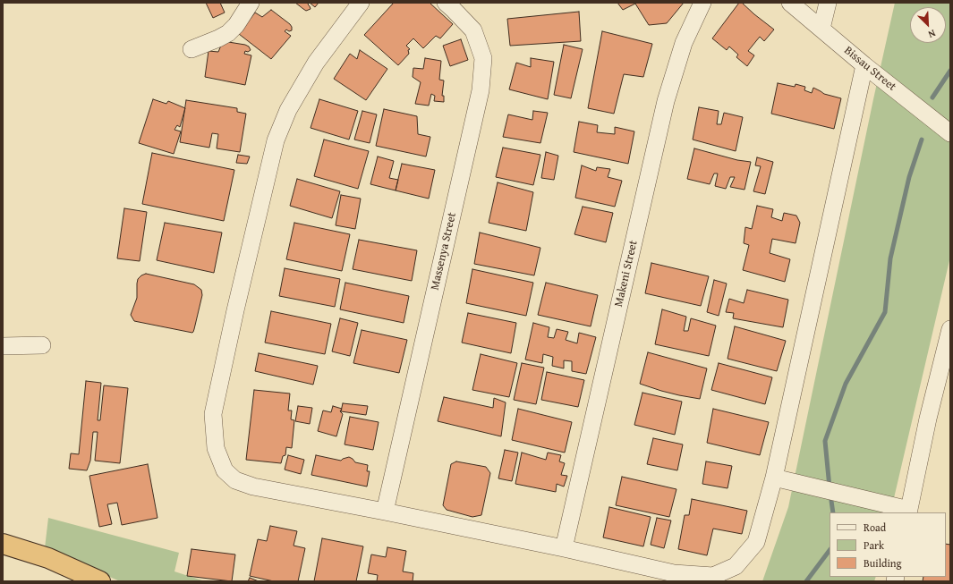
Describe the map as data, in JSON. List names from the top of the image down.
{
  "streets": {
    "street": ["Bissau Street", "Massenya Street", "Makeni Street"]
  },
  "legend": ["Road", "Park", "Building"],
  "north": "bottom right"
}
